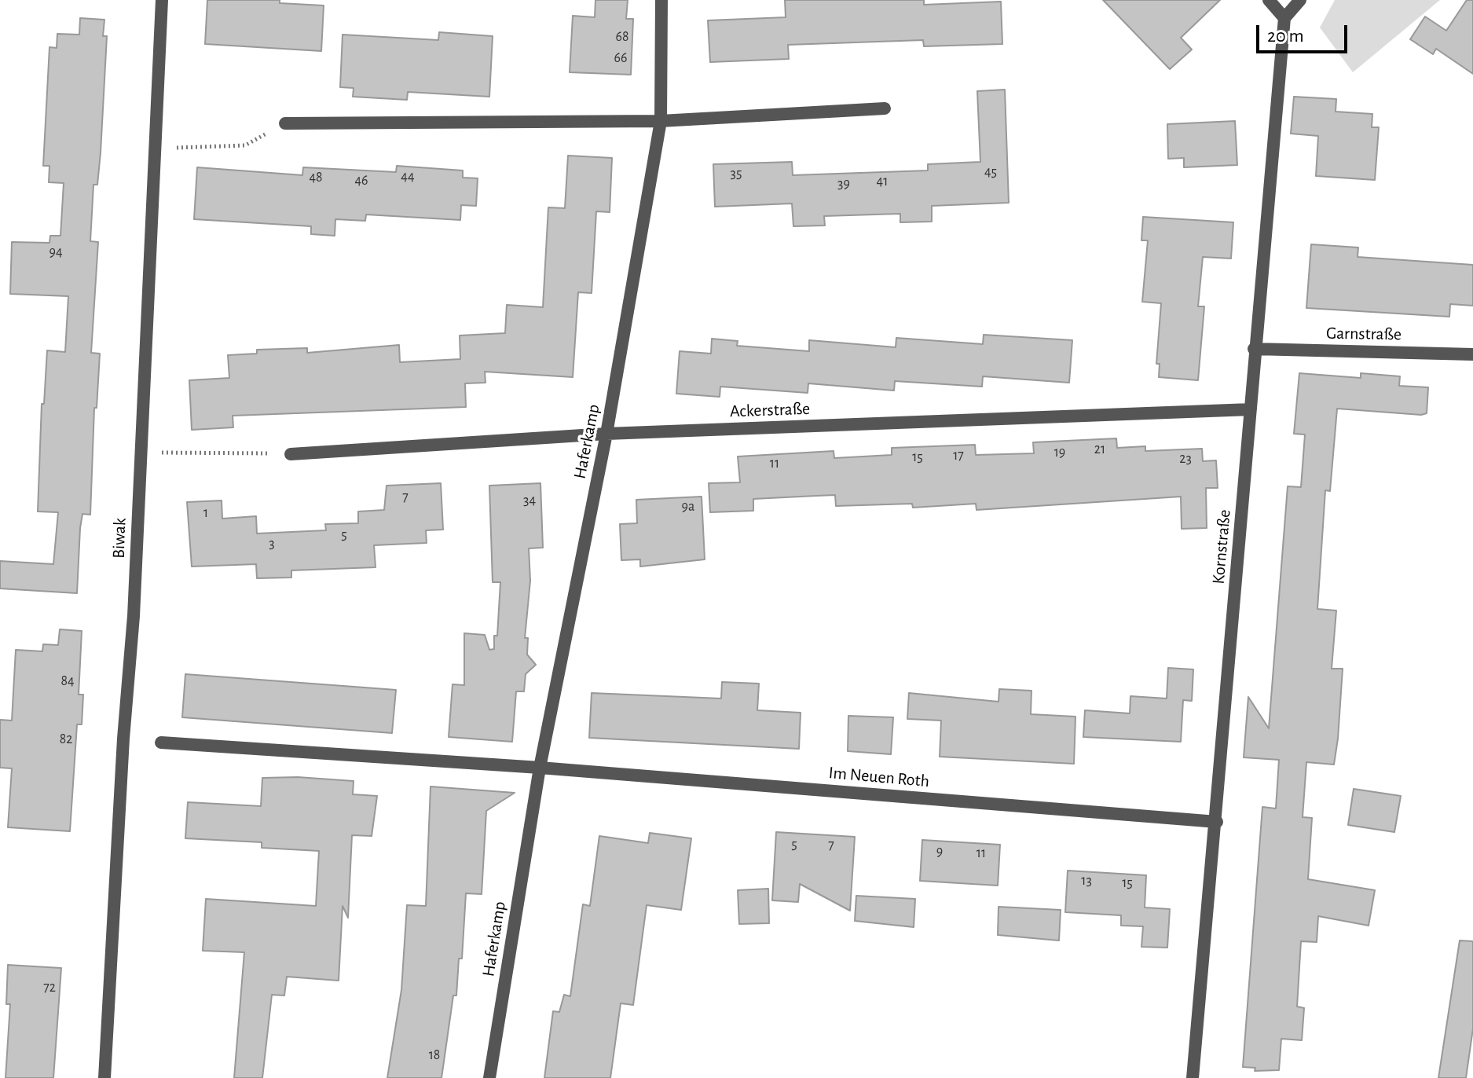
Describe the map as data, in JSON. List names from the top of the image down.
{
  "streets": {
    "street": [
      "Garnstraße",
      "Ackerstraße",
      "Haferkamp",
      "Biwak",
      "Kornstraße",
      "Im Neuen Roth"
    ]
  },
  "crossings": [
    ["Garnstraße", "Kornstraße"],
    ["Ackerstraße", "Haferkamp"],
    ["Ackerstraße", "Kornstraße"],
    ["Haferkamp", "Im Neuen Roth"],
    ["Kornstraße", "Im Neuen Roth"]
  ],
  "house_numbers": [
    "68",
    "66",
    "45",
    "35",
    "44",
    "48",
    "46",
    "41",
    "39",
    "94",
    "21",
    "19",
    "17",
    "15",
    "23",
    "11",
    "7",
    "34",
    "9a",
    "1",
    "5",
    "3",
    "84",
    "82",
    "5",
    "7",
    "9",
    "11",
    "13",
    "15",
    "72",
    "18"
  ],
  "scale_bar": "20 m"
}
